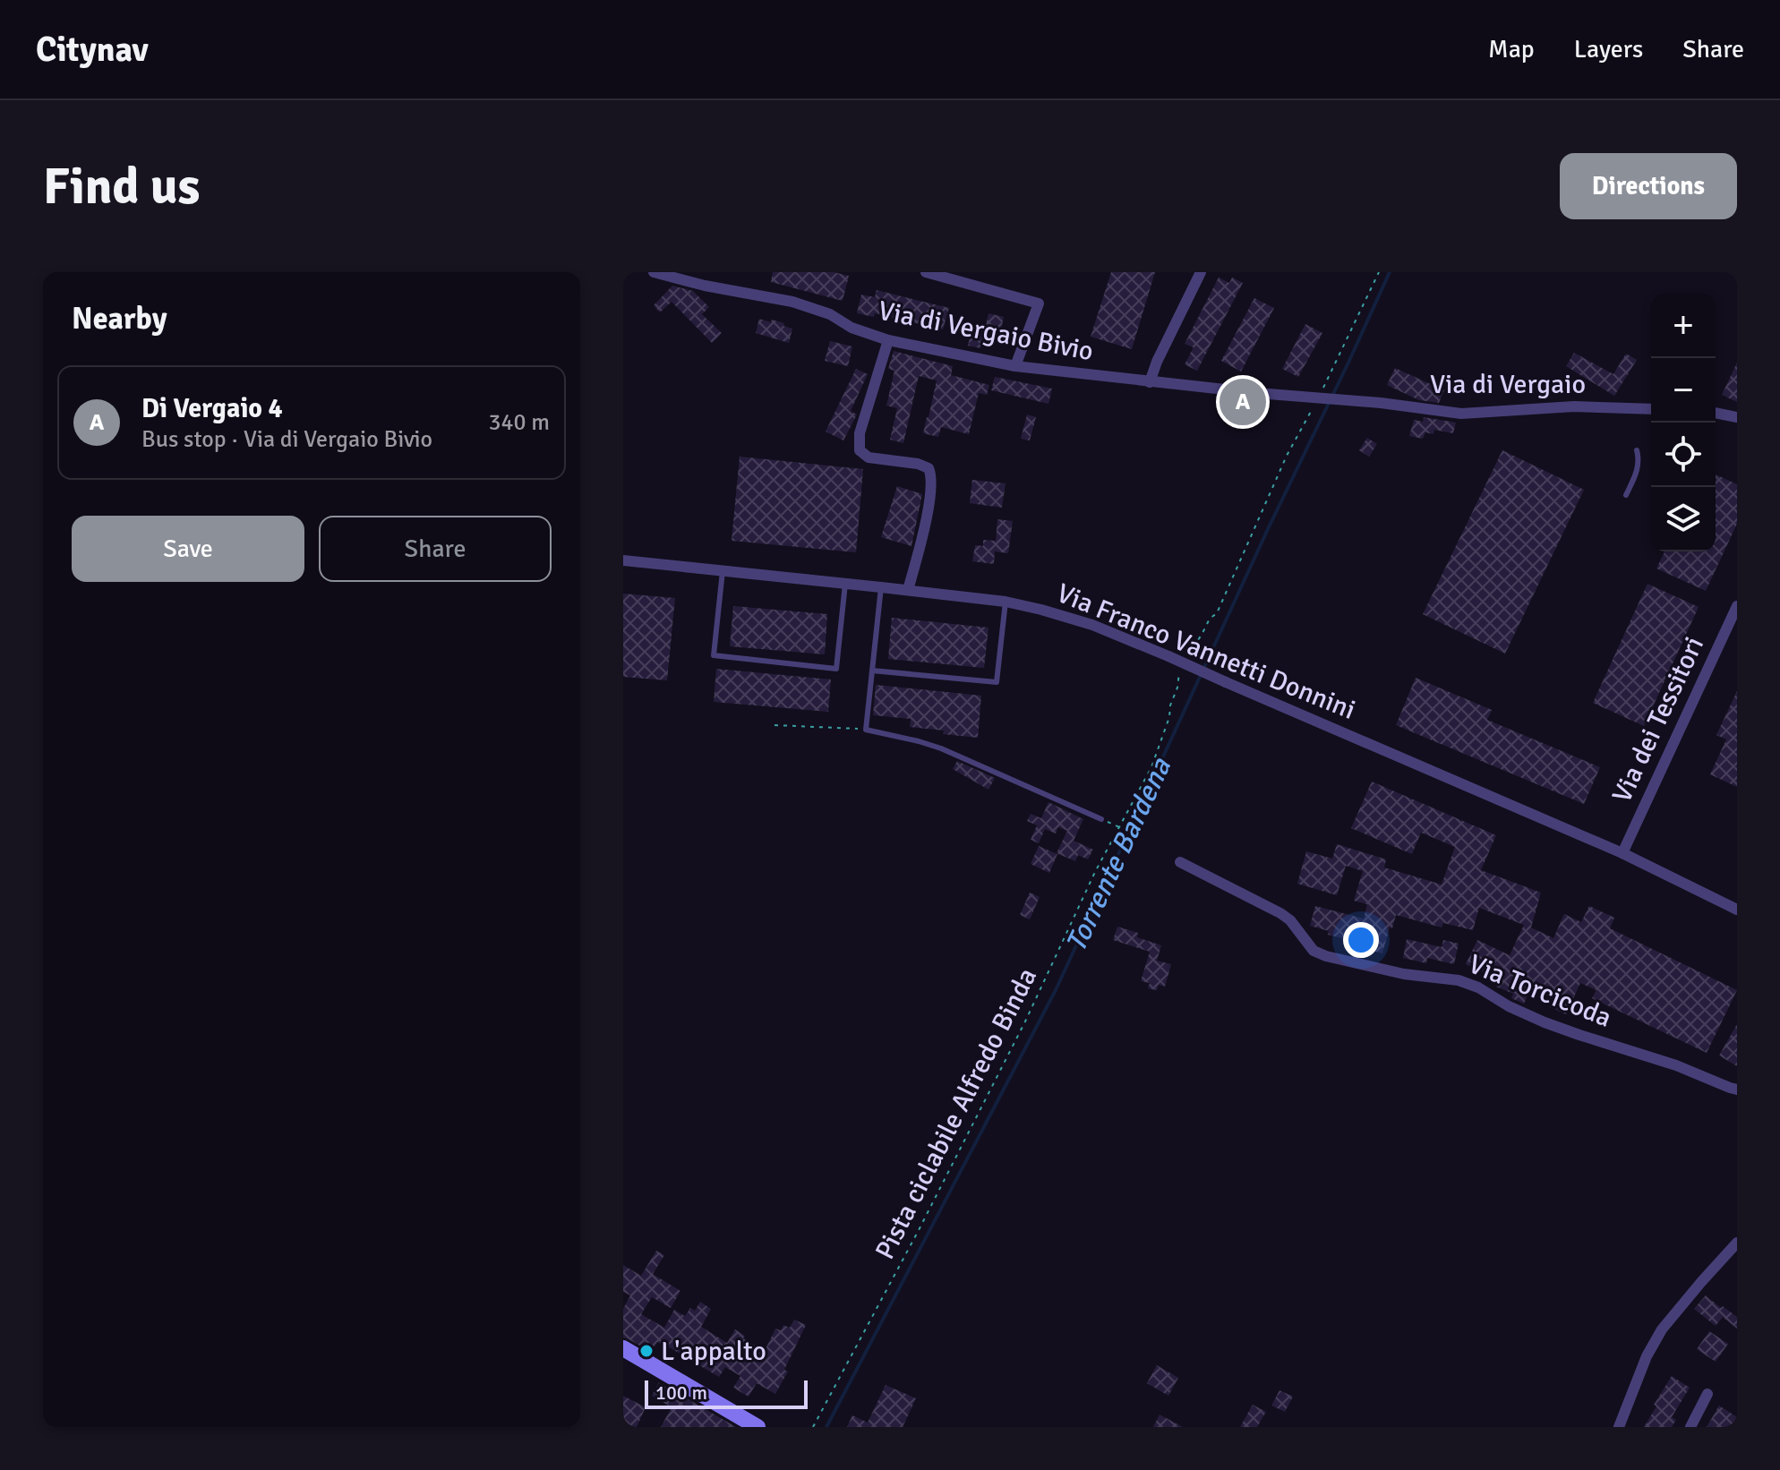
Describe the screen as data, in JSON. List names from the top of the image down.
{
  "streets": {
    "street": [
      "Via di Vergaio Bivio",
      "Via di Vergaio",
      "Via Franco Vannetti Donnini",
      "Via dei Tessitori",
      "Via Torcicoda"
    ],
    "path": ["Pista ciclabile Alfredo Binda"]
  },
  "crossings": [
    ["Via di Vergaio Bivio", "Via di Vergaio"],
    ["Via Franco Vannetti Donnini", "Via dei Tessitori"]
  ],
  "water": ["Torrente Bardena"],
  "places": ["L'appalto"],
  "scale_bar": "100 m",
  "page": {
    "header": "Citynav",
    "nav": ["Map", "Layers", "Share"],
    "buttons": [
      "Directions",
      ["Save", "Share"]
    ],
    "title": "Find us",
    "heading": "Nearby",
    "map_buttons": ["+", "−"],
    "list": [
      {
        "mark": "A",
        "name": "Di Vergaio 4",
        "note": "Bus stop · Via di Vergaio Bivio",
        "value": "340 m"
      }
    ],
    "pins": "A",
    "scale": "100 m"
  }
}
